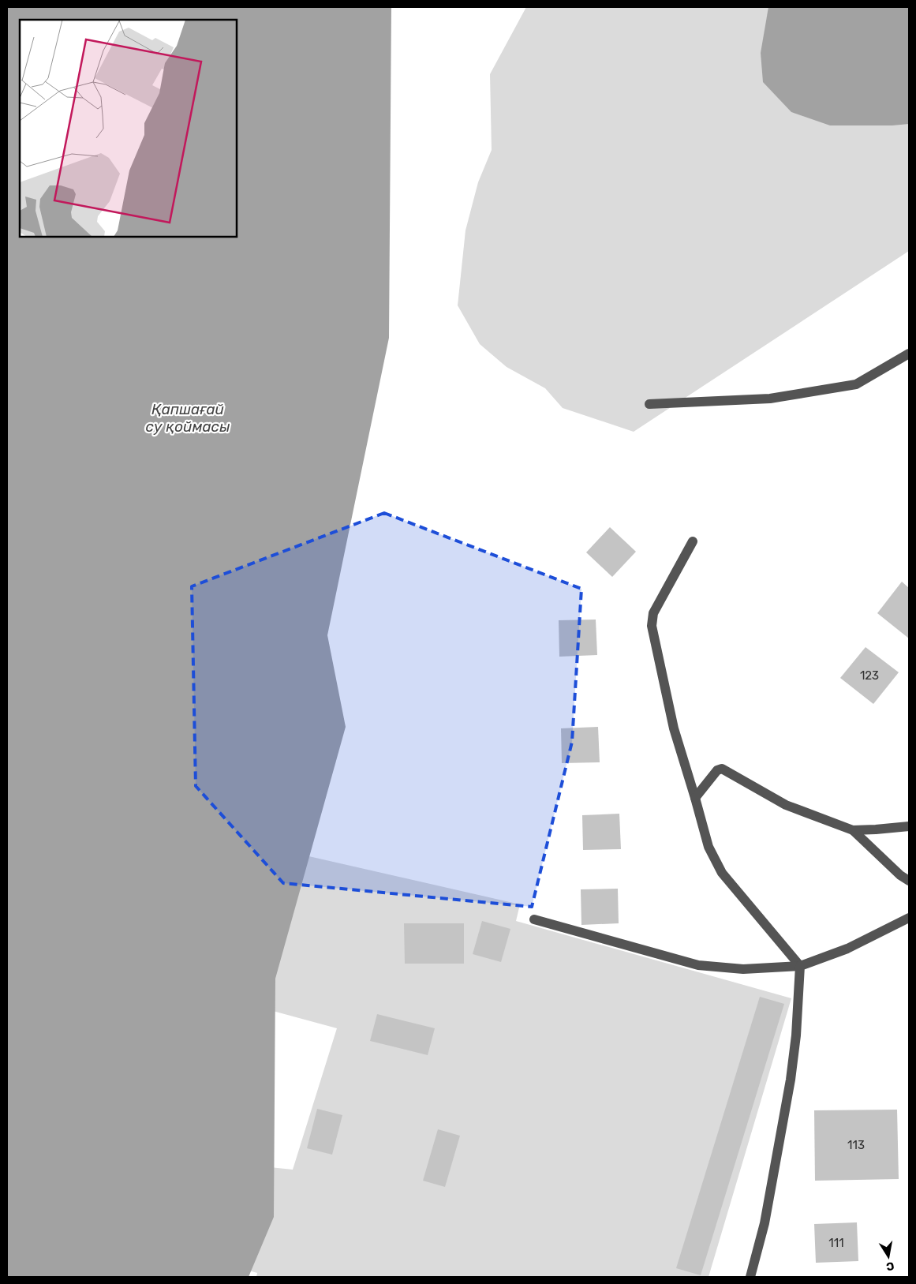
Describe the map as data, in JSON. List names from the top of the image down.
{
  "water": ["Қапшағай су қоймасы"],
  "house_numbers": ["123", "113", "111"],
  "north": "bottom"
}
